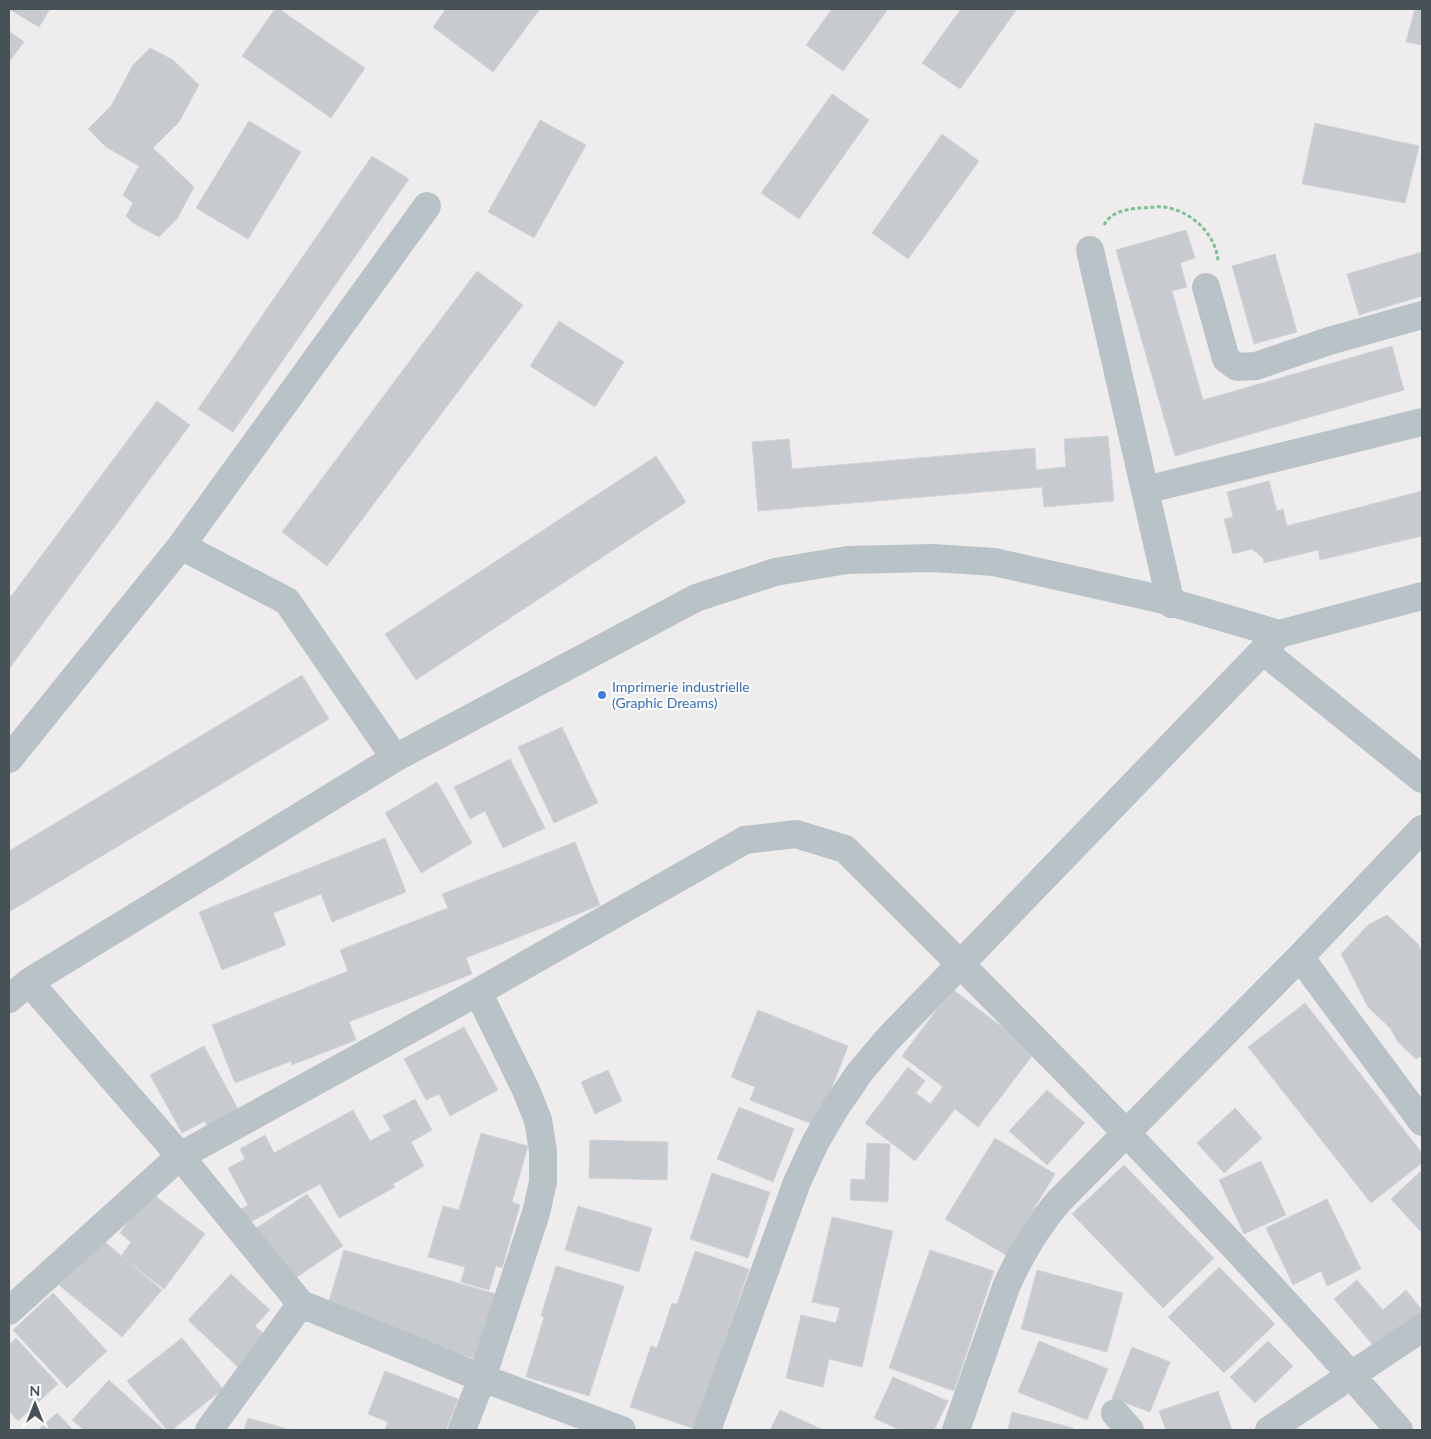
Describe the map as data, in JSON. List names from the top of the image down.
{
  "places": ["Imprimerie industrielle (Graphic Dreams)"],
  "north": "top"
}
